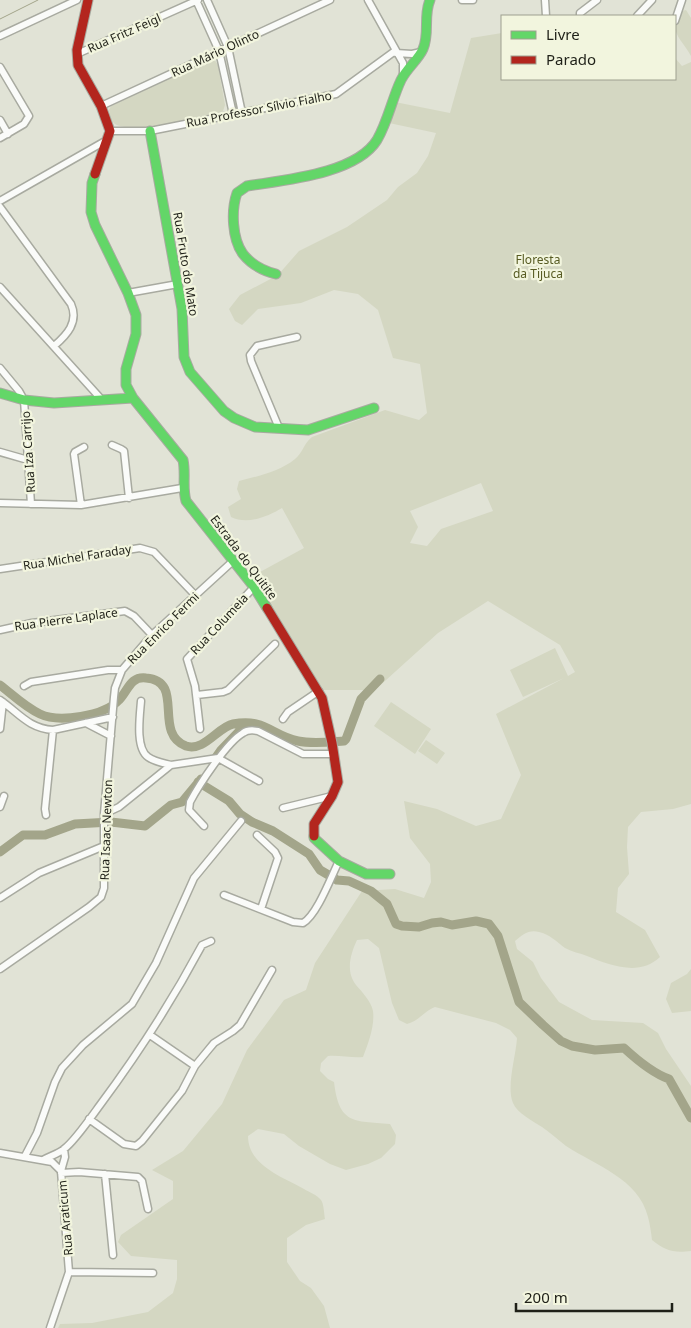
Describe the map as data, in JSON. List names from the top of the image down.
{
  "streets": {
    "street": [
      "Rua Fritz Feigl",
      "Rua Mário Olinto",
      "Rua Professor Sílvio Fialho",
      "Rua Fruto do Mato",
      "Rua Iza Carrijo",
      "Rua Michel Faraday",
      "Estrada do Quitite",
      "Rua Pierre Laplace",
      "Rua Columeia",
      "Rua Enrico Fermi",
      "Rua Isaac Newton",
      "Rua Araticum"
    ]
  },
  "crossings": [
    ["Rua Professor Sílvio Fialho", "Rua Fruto do Mato"],
    ["Rua Michel Faraday", "Rua Enrico Fermi"],
    ["Estrada do Quitite", "Rua Columeia"],
    ["Estrada do Quitite", "Rua Enrico Fermi"],
    ["Rua Pierre Laplace", "Rua Enrico Fermi"],
    ["Rua Enrico Fermi", "Rua Isaac Newton"]
  ],
  "parks": ["Floresta da Tijuca"],
  "legend": ["Livre", "Parado"],
  "scale_bar": "200 m"
}
